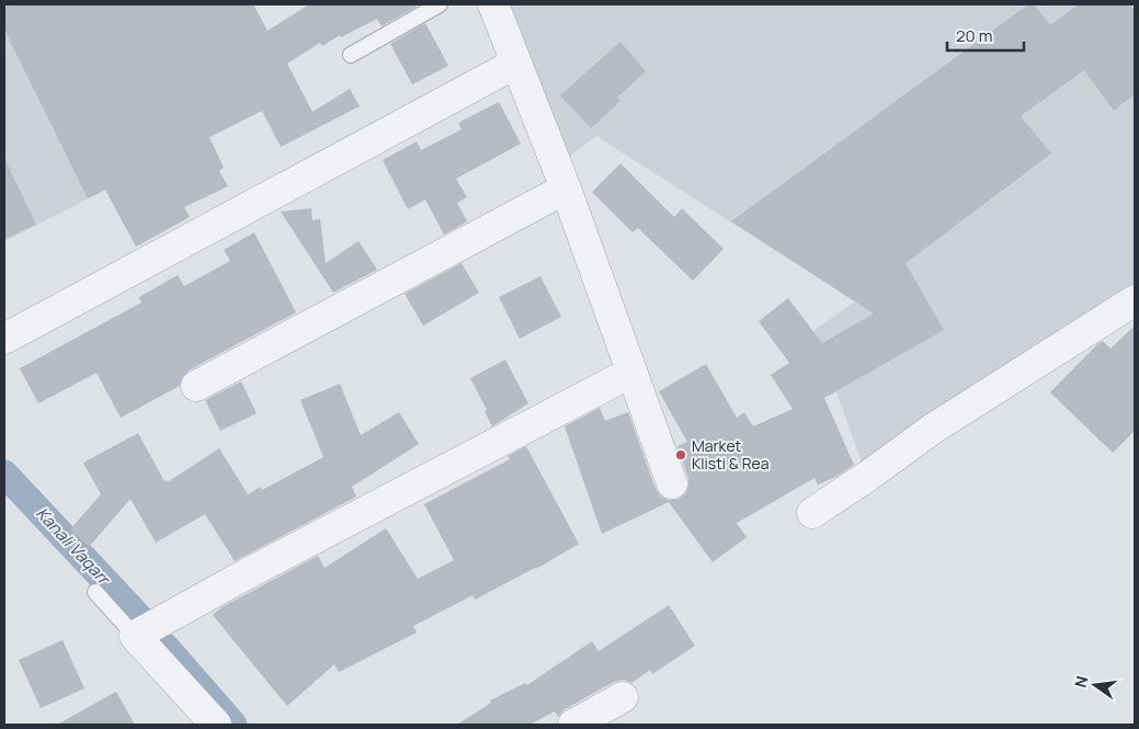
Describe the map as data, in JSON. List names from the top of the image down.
{
  "water": ["Kanali Vaqarr"],
  "places": ["Market Klisti & Rea"],
  "scale_bar": "20 m",
  "north": "left"
}
